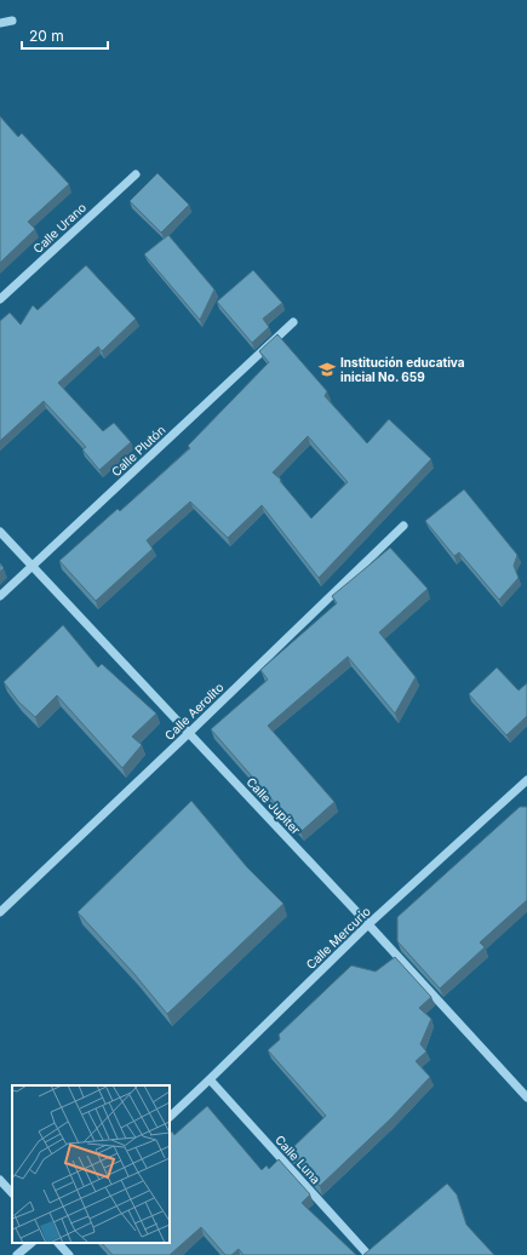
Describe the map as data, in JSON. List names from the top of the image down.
{
  "streets": {
    "street": [
      "Calle Urano",
      "Calle Plutón",
      "Calle Aerolito",
      "Calle Jupiter",
      "Calle Mercurio",
      "Calle Luna"
    ]
  },
  "crossings": [
    ["Calle Plutón", "Calle Jupiter"],
    ["Calle Aerolito", "Calle Jupiter"],
    ["Calle Jupiter", "Calle Mercurio"],
    ["Calle Mercurio", "Calle Luna"]
  ],
  "places": {
    "school or university": ["Institución educativa inicial No. 659"]
  },
  "scale_bar": "20 m"
}
